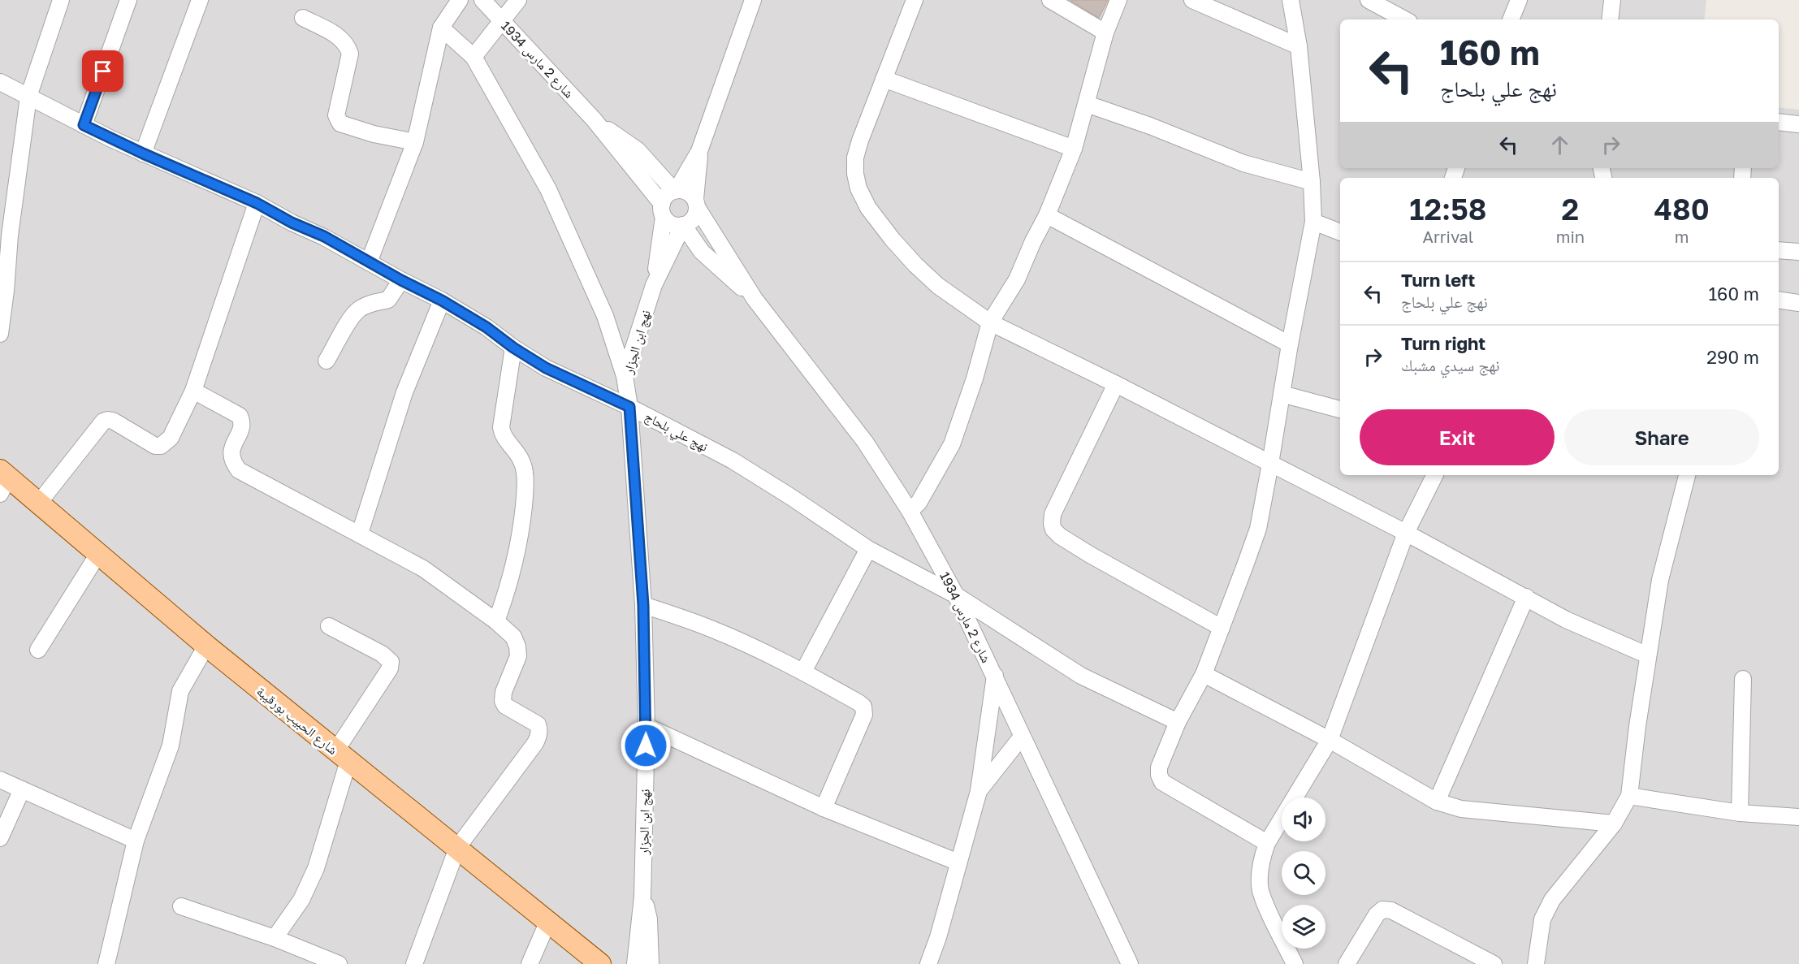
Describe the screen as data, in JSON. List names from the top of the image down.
{
  "streets": {
    "main road": ["شارع الحبيب بورقيبة"],
    "street": ["شارع 2 مارس 1934", "نهج ابن الجزار", "نهج علي بلحاج"]
  },
  "crossings": [
    ["شارع 2 مارس 1934", "نهج علي بلحاج"],
    ["نهج ابن الجزار", "نهج علي بلحاج"]
  ],
  "page": {
    "turn": ["160 m", "نهج علي بلحاج"],
    "eta": [
      "12:58",
      "Arrival",
      "2",
      "min",
      "480",
      "m"
    ],
    "list": [
      {
        "name": "Turn left",
        "note": "نهج علي بلحاج",
        "value": "160 m"
      },
      {
        "name": "Turn right",
        "note": "نهج سيدي مشبك",
        "value": "290 m"
      }
    ],
    "buttons": ["Exit", "Share"]
  }
}
